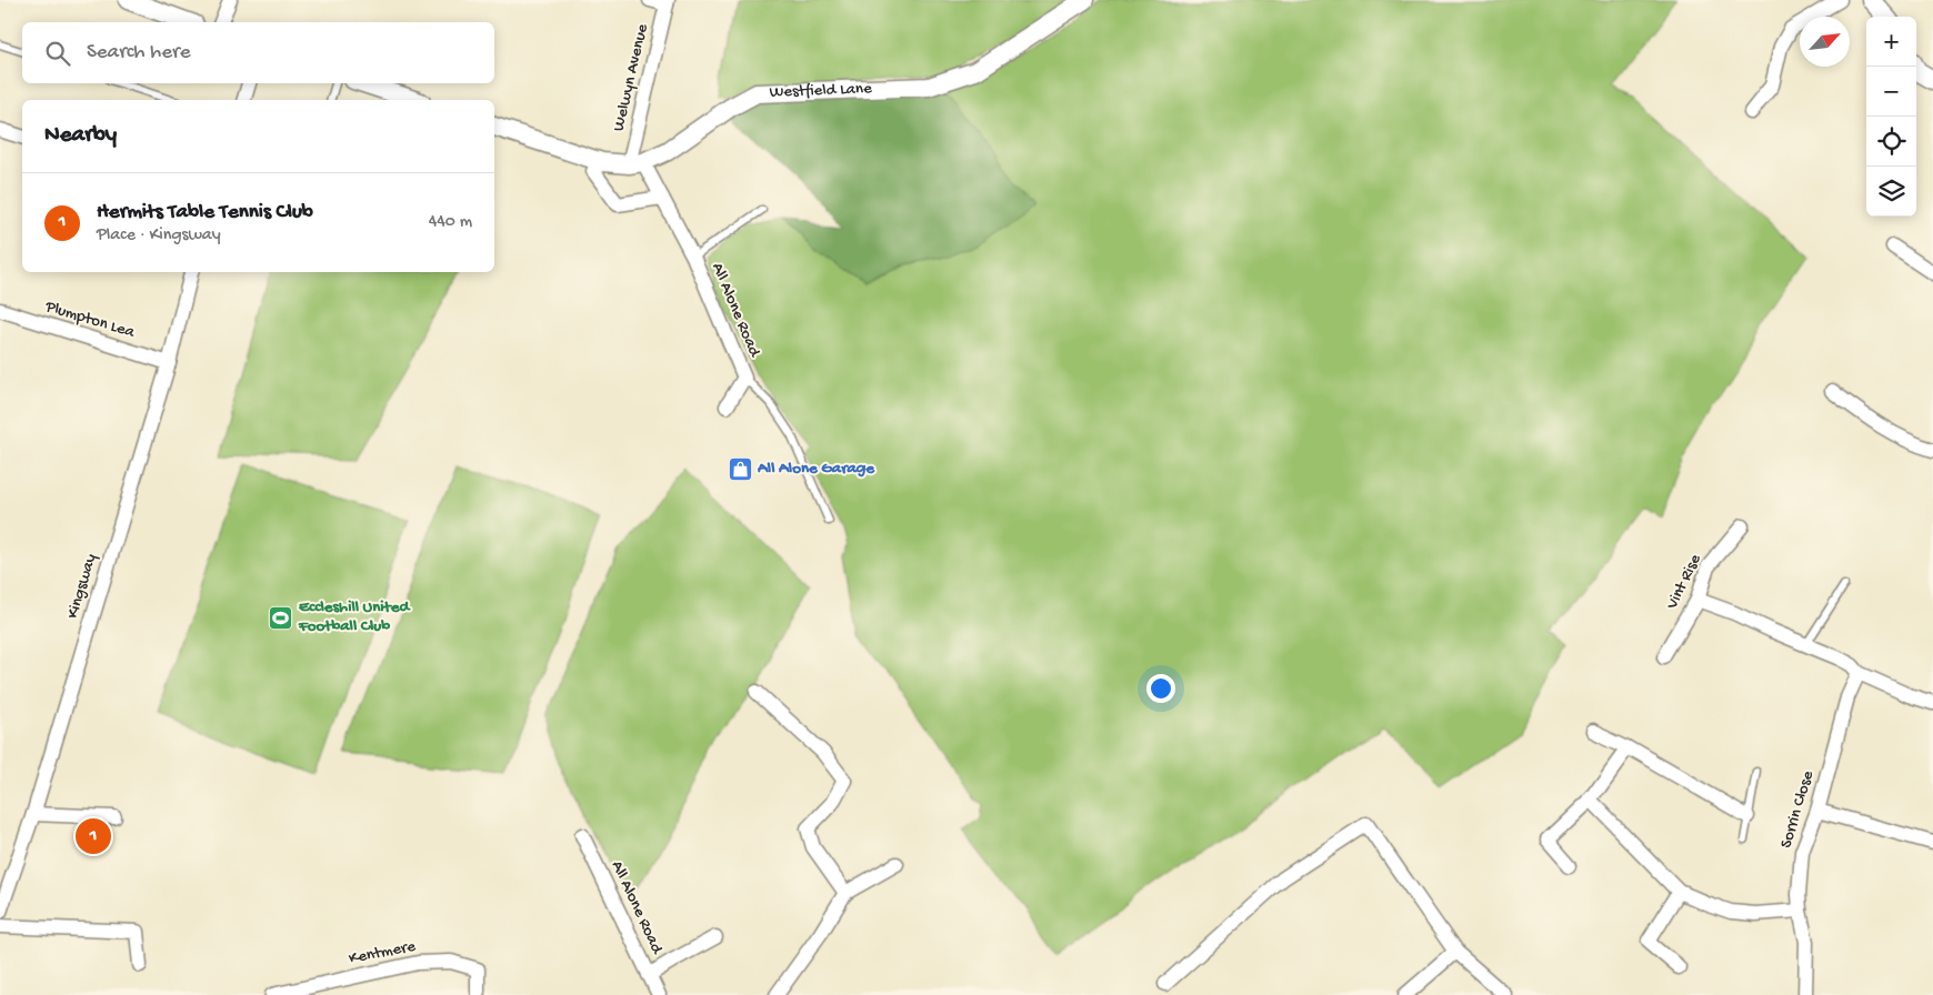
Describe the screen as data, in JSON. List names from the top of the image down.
{
  "streets": {
    "street": [
      "Welwyn Avenue",
      "Westfield Lane",
      "All Alone Road",
      "Plumpton Lea",
      "Vint Rise",
      "Kingsway",
      "Sorrin Close",
      "Kentmere"
    ]
  },
  "crossings": [
    ["Welwyn Avenue", "Westfield Lane"],
    ["Welwyn Avenue", "All Alone Road"],
    ["Westfield Lane", "All Alone Road"],
    ["Plumpton Lea", "Kingsway"]
  ],
  "places": {
    "shop": ["All Alone Garage"],
    "sports": ["Eccleshill United Football Club"]
  },
  "north": "top right",
  "page": {
    "map_buttons": ["+", "−"],
    "search": "Search here",
    "heading": "Nearby",
    "list": [
      {
        "mark": "1",
        "name": "Hermits Table Tennis Club",
        "note": "Place · Kingsway",
        "value": "440 m"
      }
    ],
    "pins": "1"
  }
}
